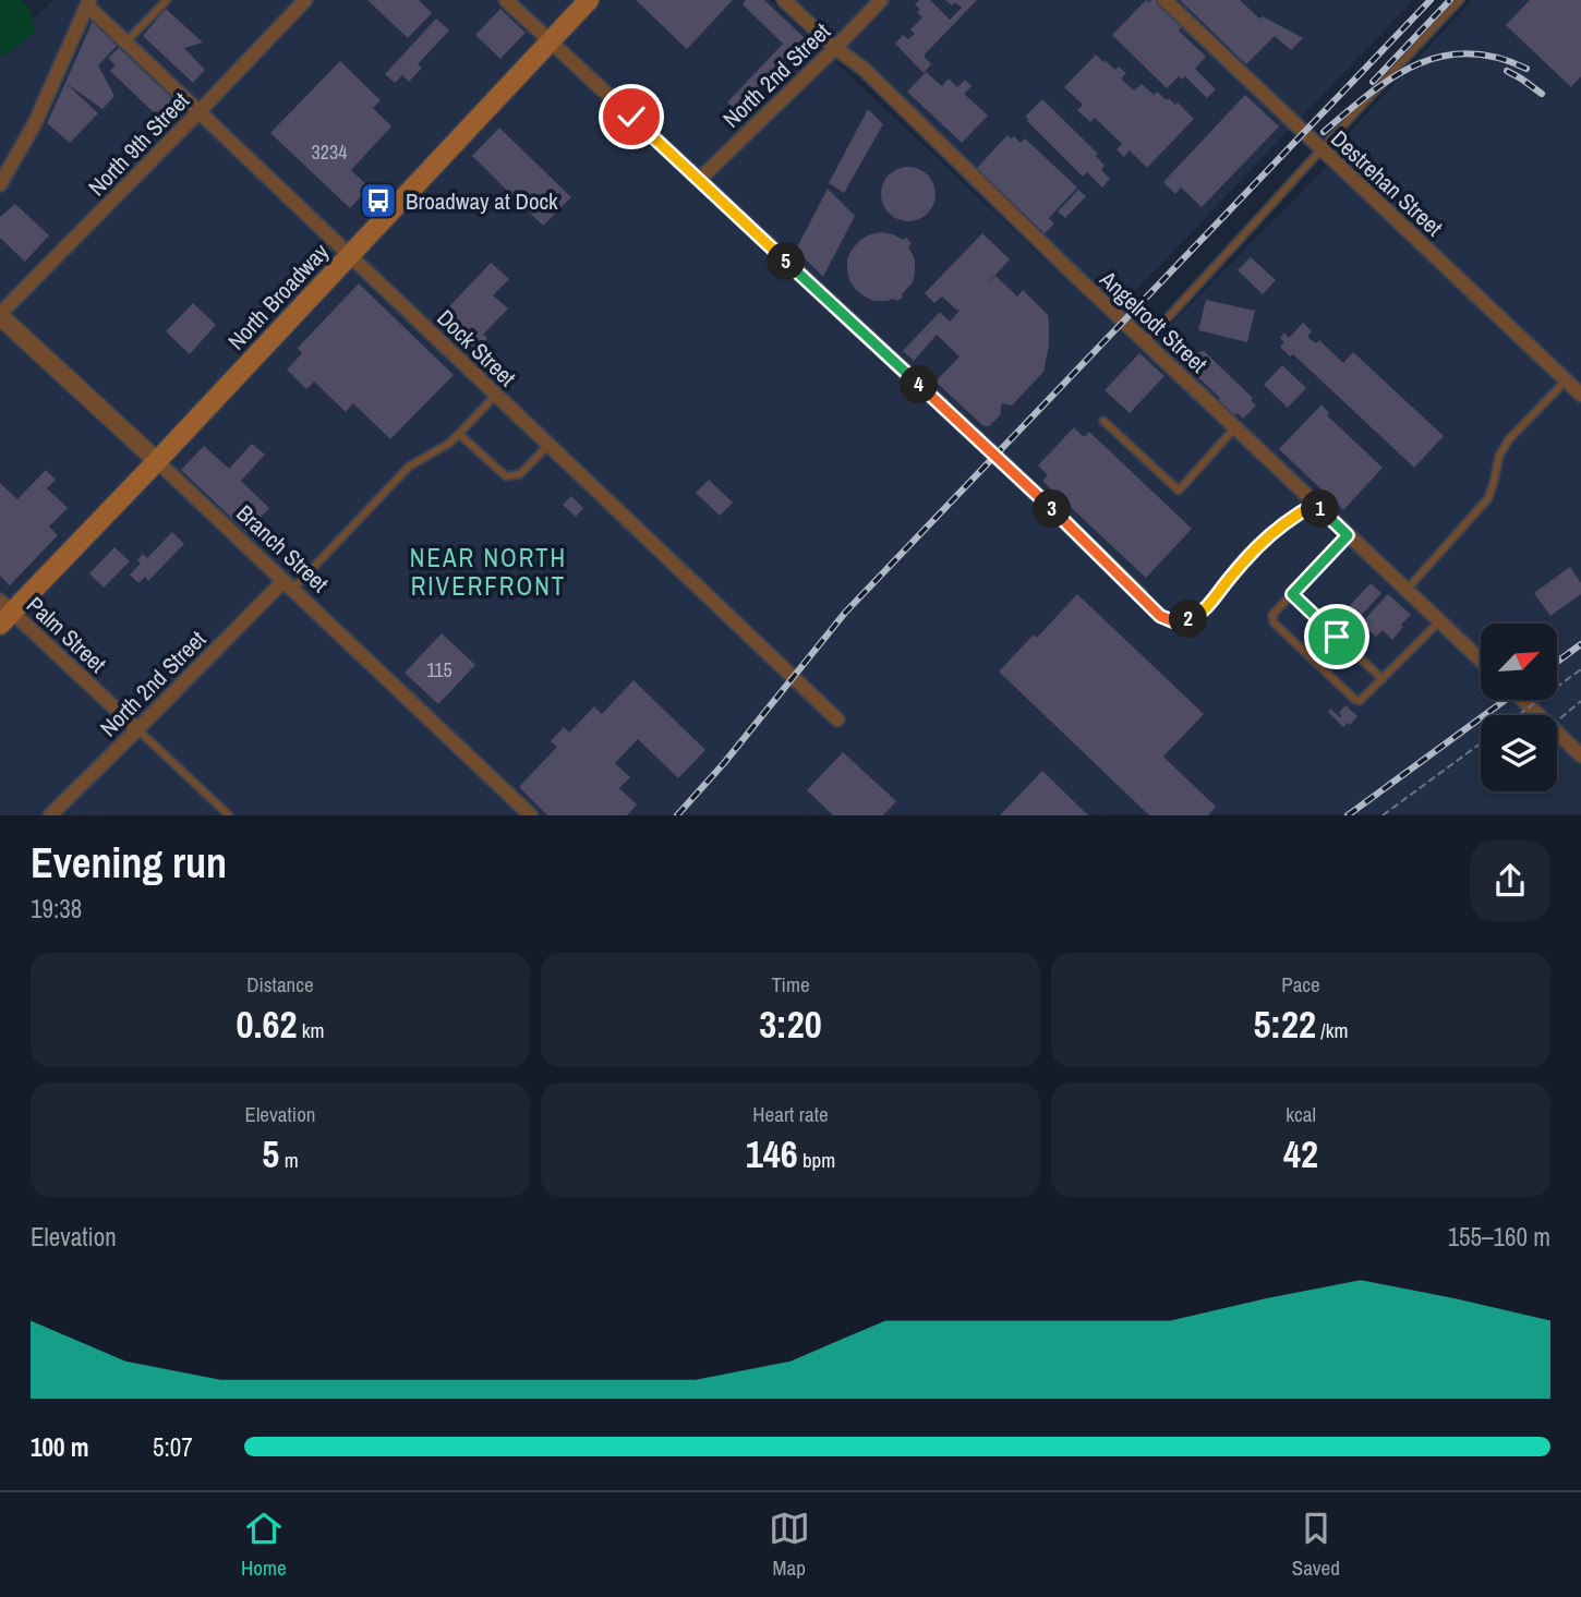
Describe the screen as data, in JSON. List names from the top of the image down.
{
  "streets": {
    "main road": ["North Broadway"],
    "street": [
      "North 2nd Street",
      "North 9th Street",
      "Destrehan Street",
      "Angelrodt Street",
      "Dock Street",
      "Branch Street",
      "Palm Street"
    ]
  },
  "crossings": [
    ["North 2nd Street", "Angelrodt Street"],
    ["North 2nd Street", "Branch Street"],
    ["North 2nd Street", "Palm Street"],
    ["North 9th Street", "Dock Street"],
    ["North 9th Street", "Branch Street"],
    ["North Broadway", "Dock Street"],
    ["North Broadway", "Branch Street"],
    ["North Broadway", "Palm Street"]
  ],
  "districts": ["NEAR NORTH RIVERFRONT"],
  "places": {
    "bus stop": ["Broadway at Dock"]
  },
  "house_numbers": ["3234", "115"],
  "north": "top right",
  "page": {
    "pins": [
      "5",
      "4",
      "1",
      "3",
      "2"
    ],
    "heading": ["Evening run", "19:38"],
    "stats": [
      ["Distance", "0.62 km"],
      ["Time", "3:20"],
      ["Pace", "5:22 /km"],
      ["Elevation", "5 m"],
      ["Heart rate", "146 bpm"],
      ["kcal", "42"]
    ],
    "chart": ["Elevation", "155–160 m"],
    "list": [
      {
        "name": "100 m",
        "note": "5:07"
      }
    ],
    "tabs": ["Home", "Map", "Saved"]
  }
}
